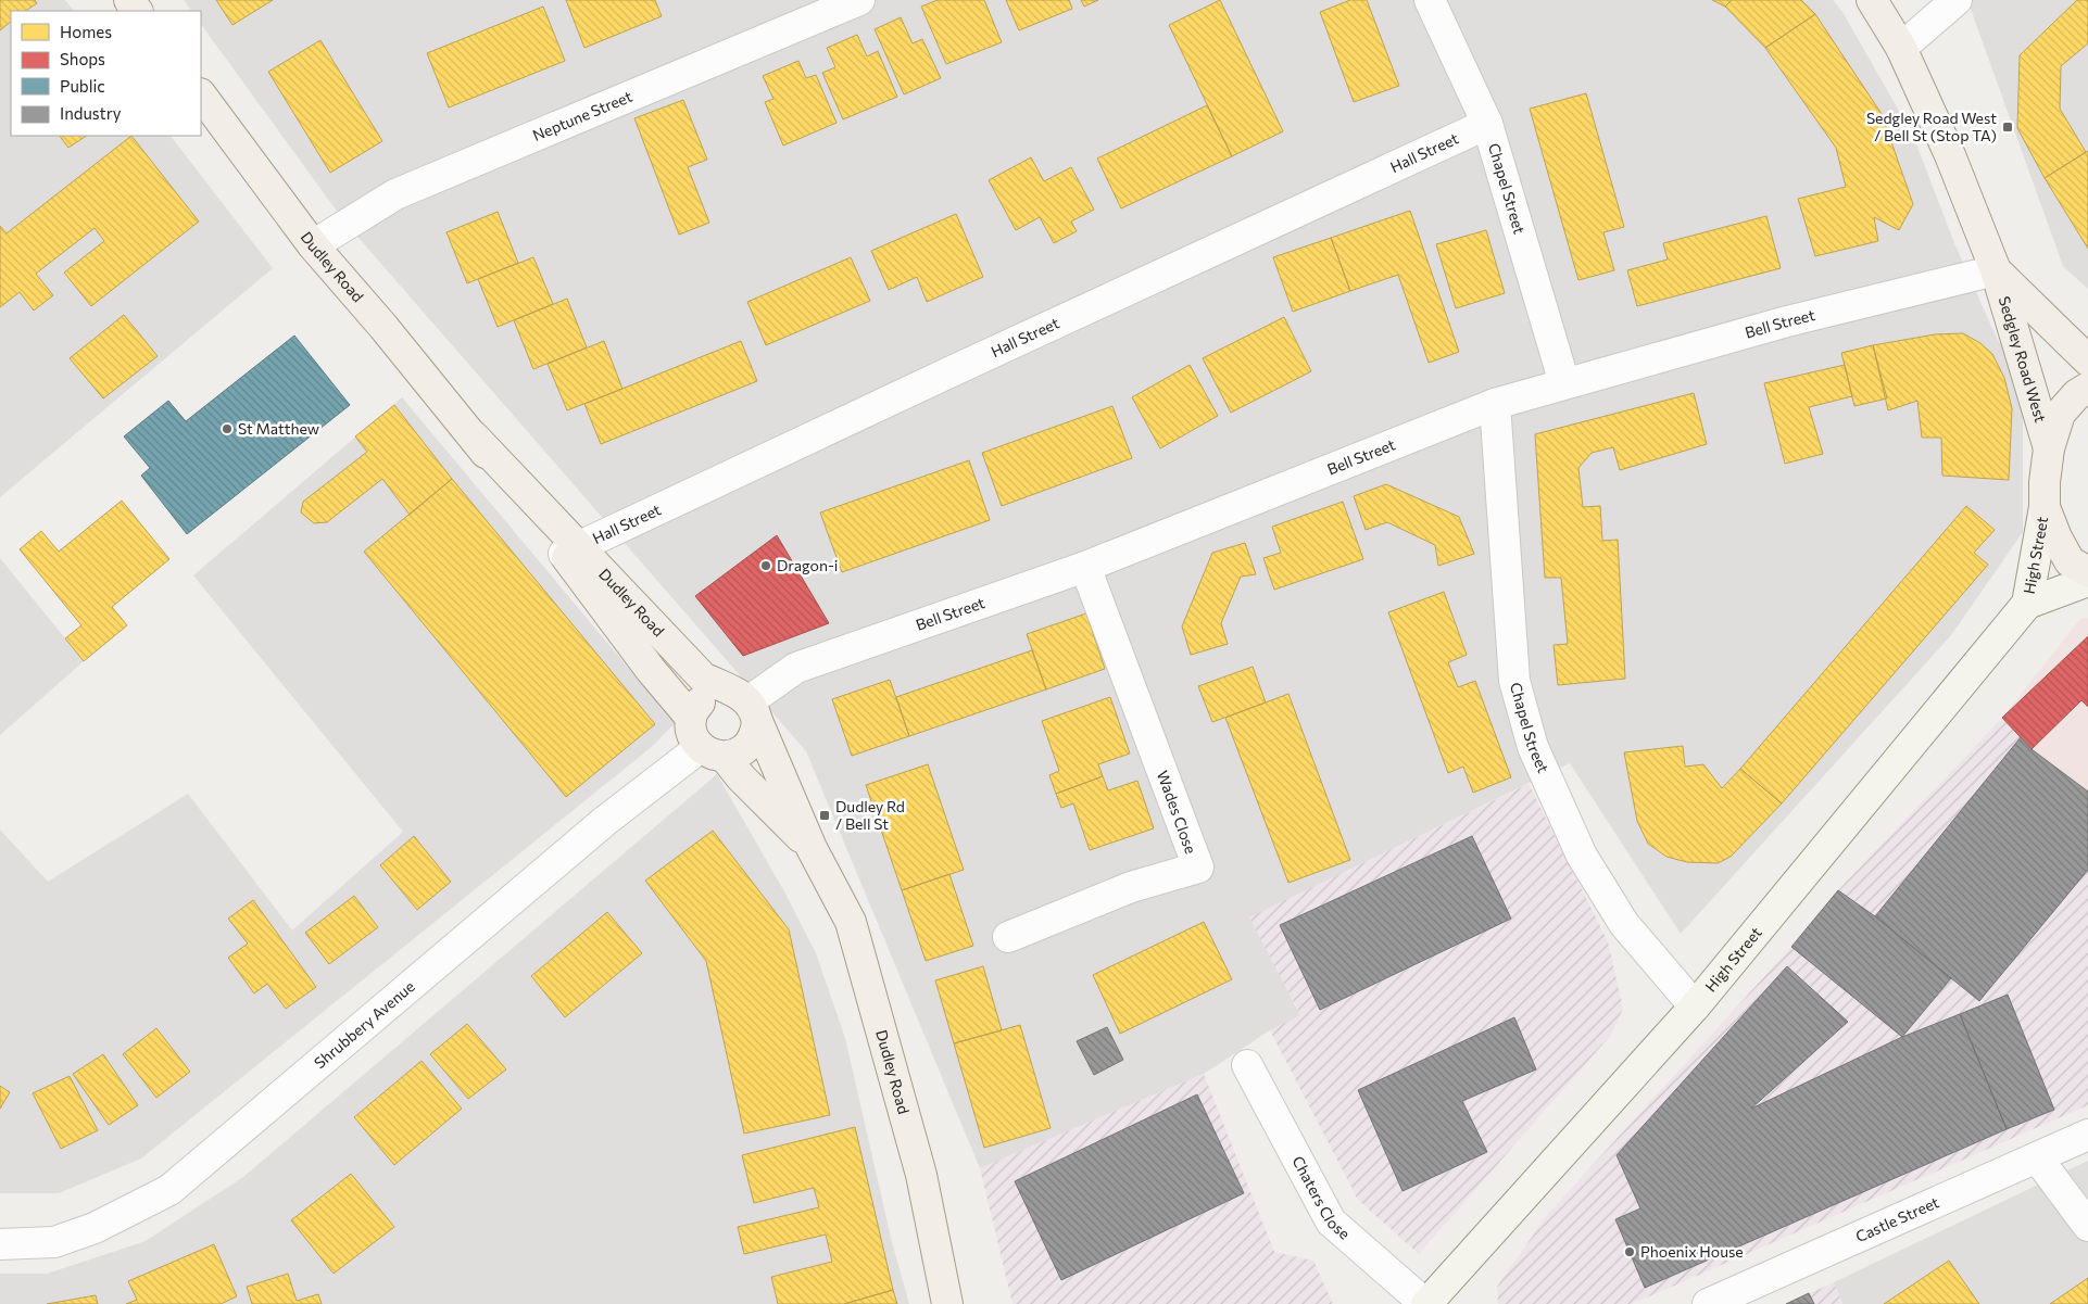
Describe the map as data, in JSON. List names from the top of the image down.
{
  "streets": {
    "main road": ["Dudley Road", "Sedgley Road West", "High Street"],
    "street": [
      "Neptune Street",
      "Hall Street",
      "Chapel Street",
      "Bell Street",
      "Wades Close",
      "Shrubbery Avenue",
      "Chaters Close",
      "Castle Street"
    ]
  },
  "crossings": [
    ["Neptune Street", "Dudley Road"],
    ["Hall Street", "Chapel Street"],
    ["Hall Street", "Dudley Road"],
    ["Chapel Street", "Bell Street"],
    ["Chapel Street", "High Street"],
    ["Dudley Road", "Bell Street"],
    ["Dudley Road", "Shrubbery Avenue"],
    ["Bell Street", "Sedgley Road West"],
    ["Bell Street", "Wades Close"],
    ["Bell Street", "Shrubbery Avenue"],
    ["High Street", "Chaters Close"]
  ],
  "places": {
    "transit": ["Sedgley Road West / Bell St (Stop TA)", "Dudley Rd / Bell St"],
    "other": ["St Matthew", "Dragon-i", "Phoenix House"]
  },
  "legend": [
    "Homes",
    "Shops",
    "Public",
    "Industry"
  ]
}
